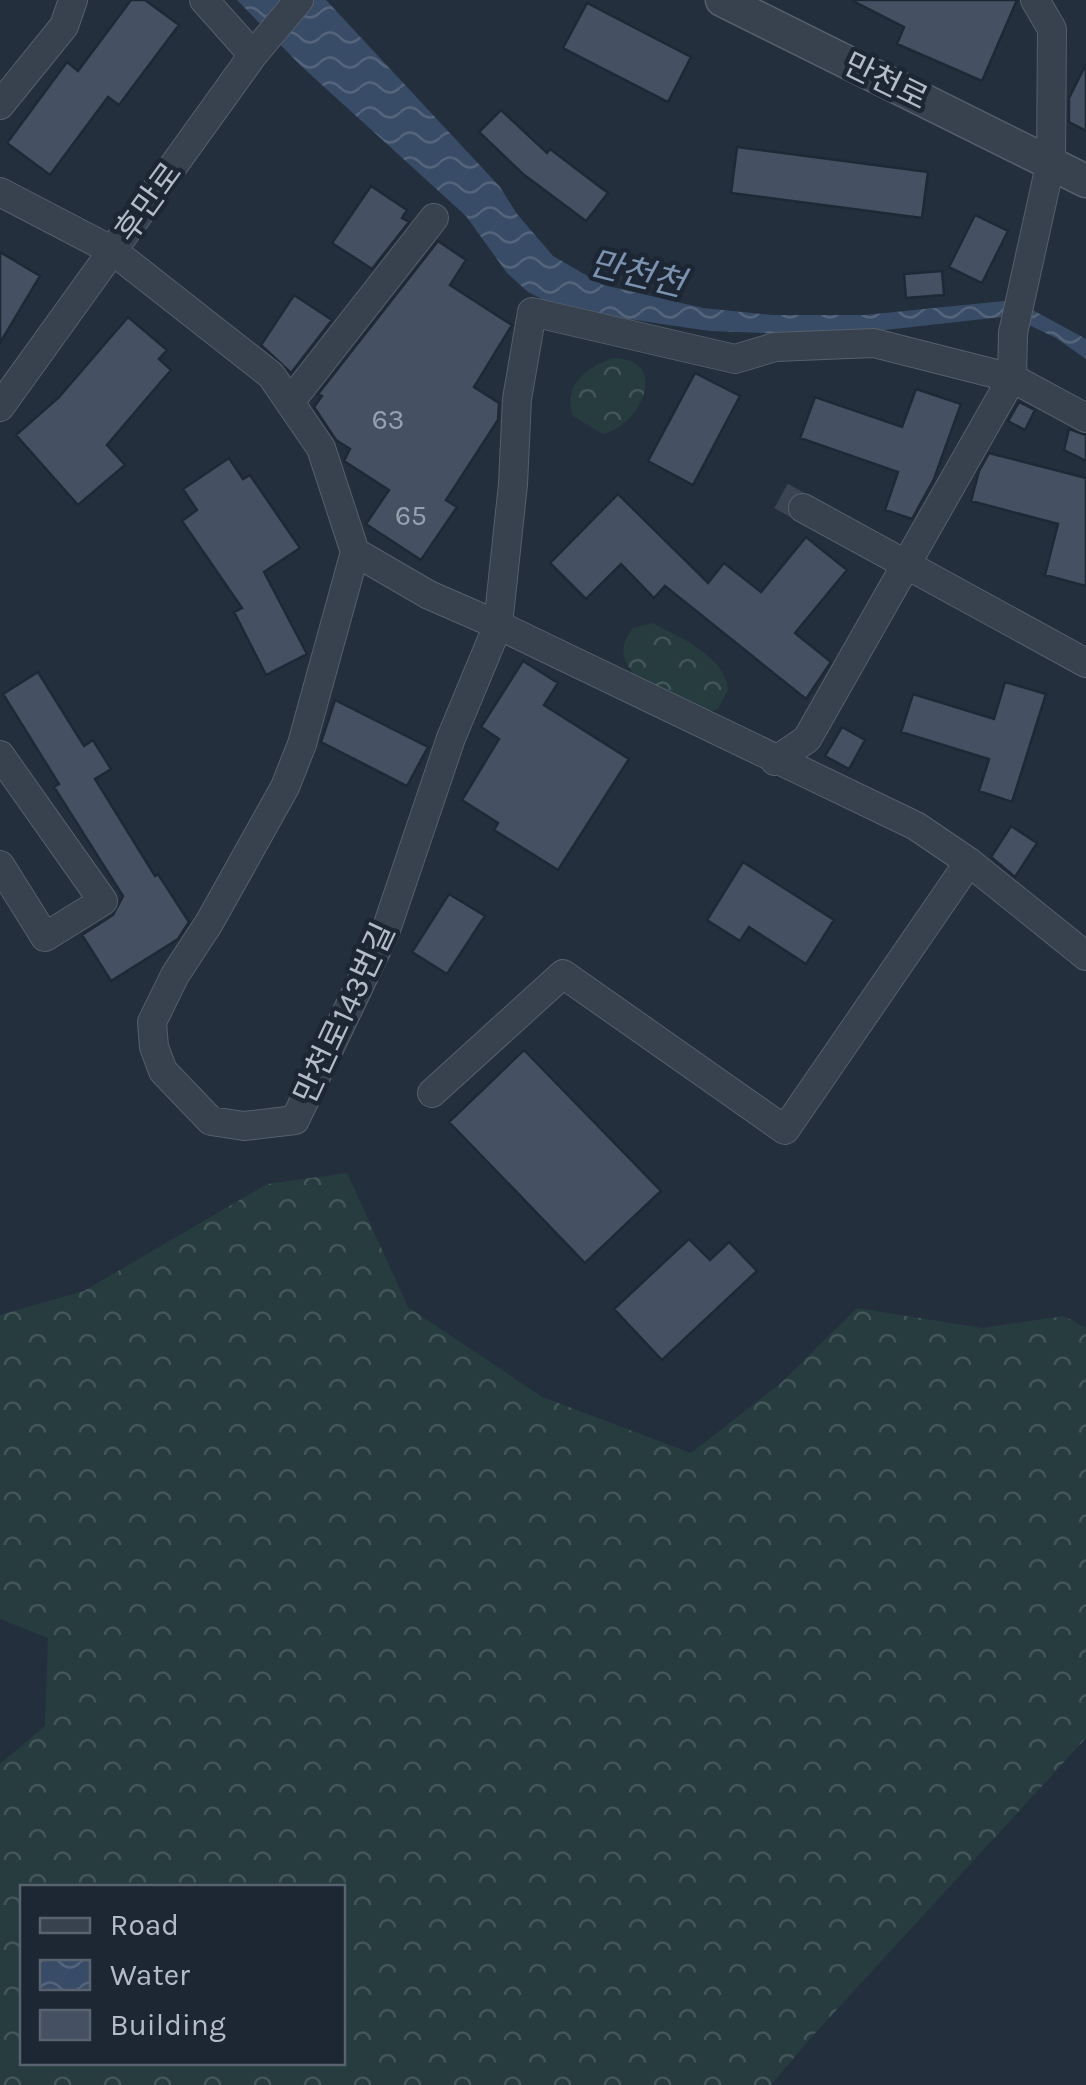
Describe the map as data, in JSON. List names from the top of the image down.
{
  "streets": {
    "street": ["만천로", "후만로", "만천로143번길"]
  },
  "water": ["만천천"],
  "house_numbers": ["63", "65"],
  "legend": ["Road", "Water", "Building"]
}
